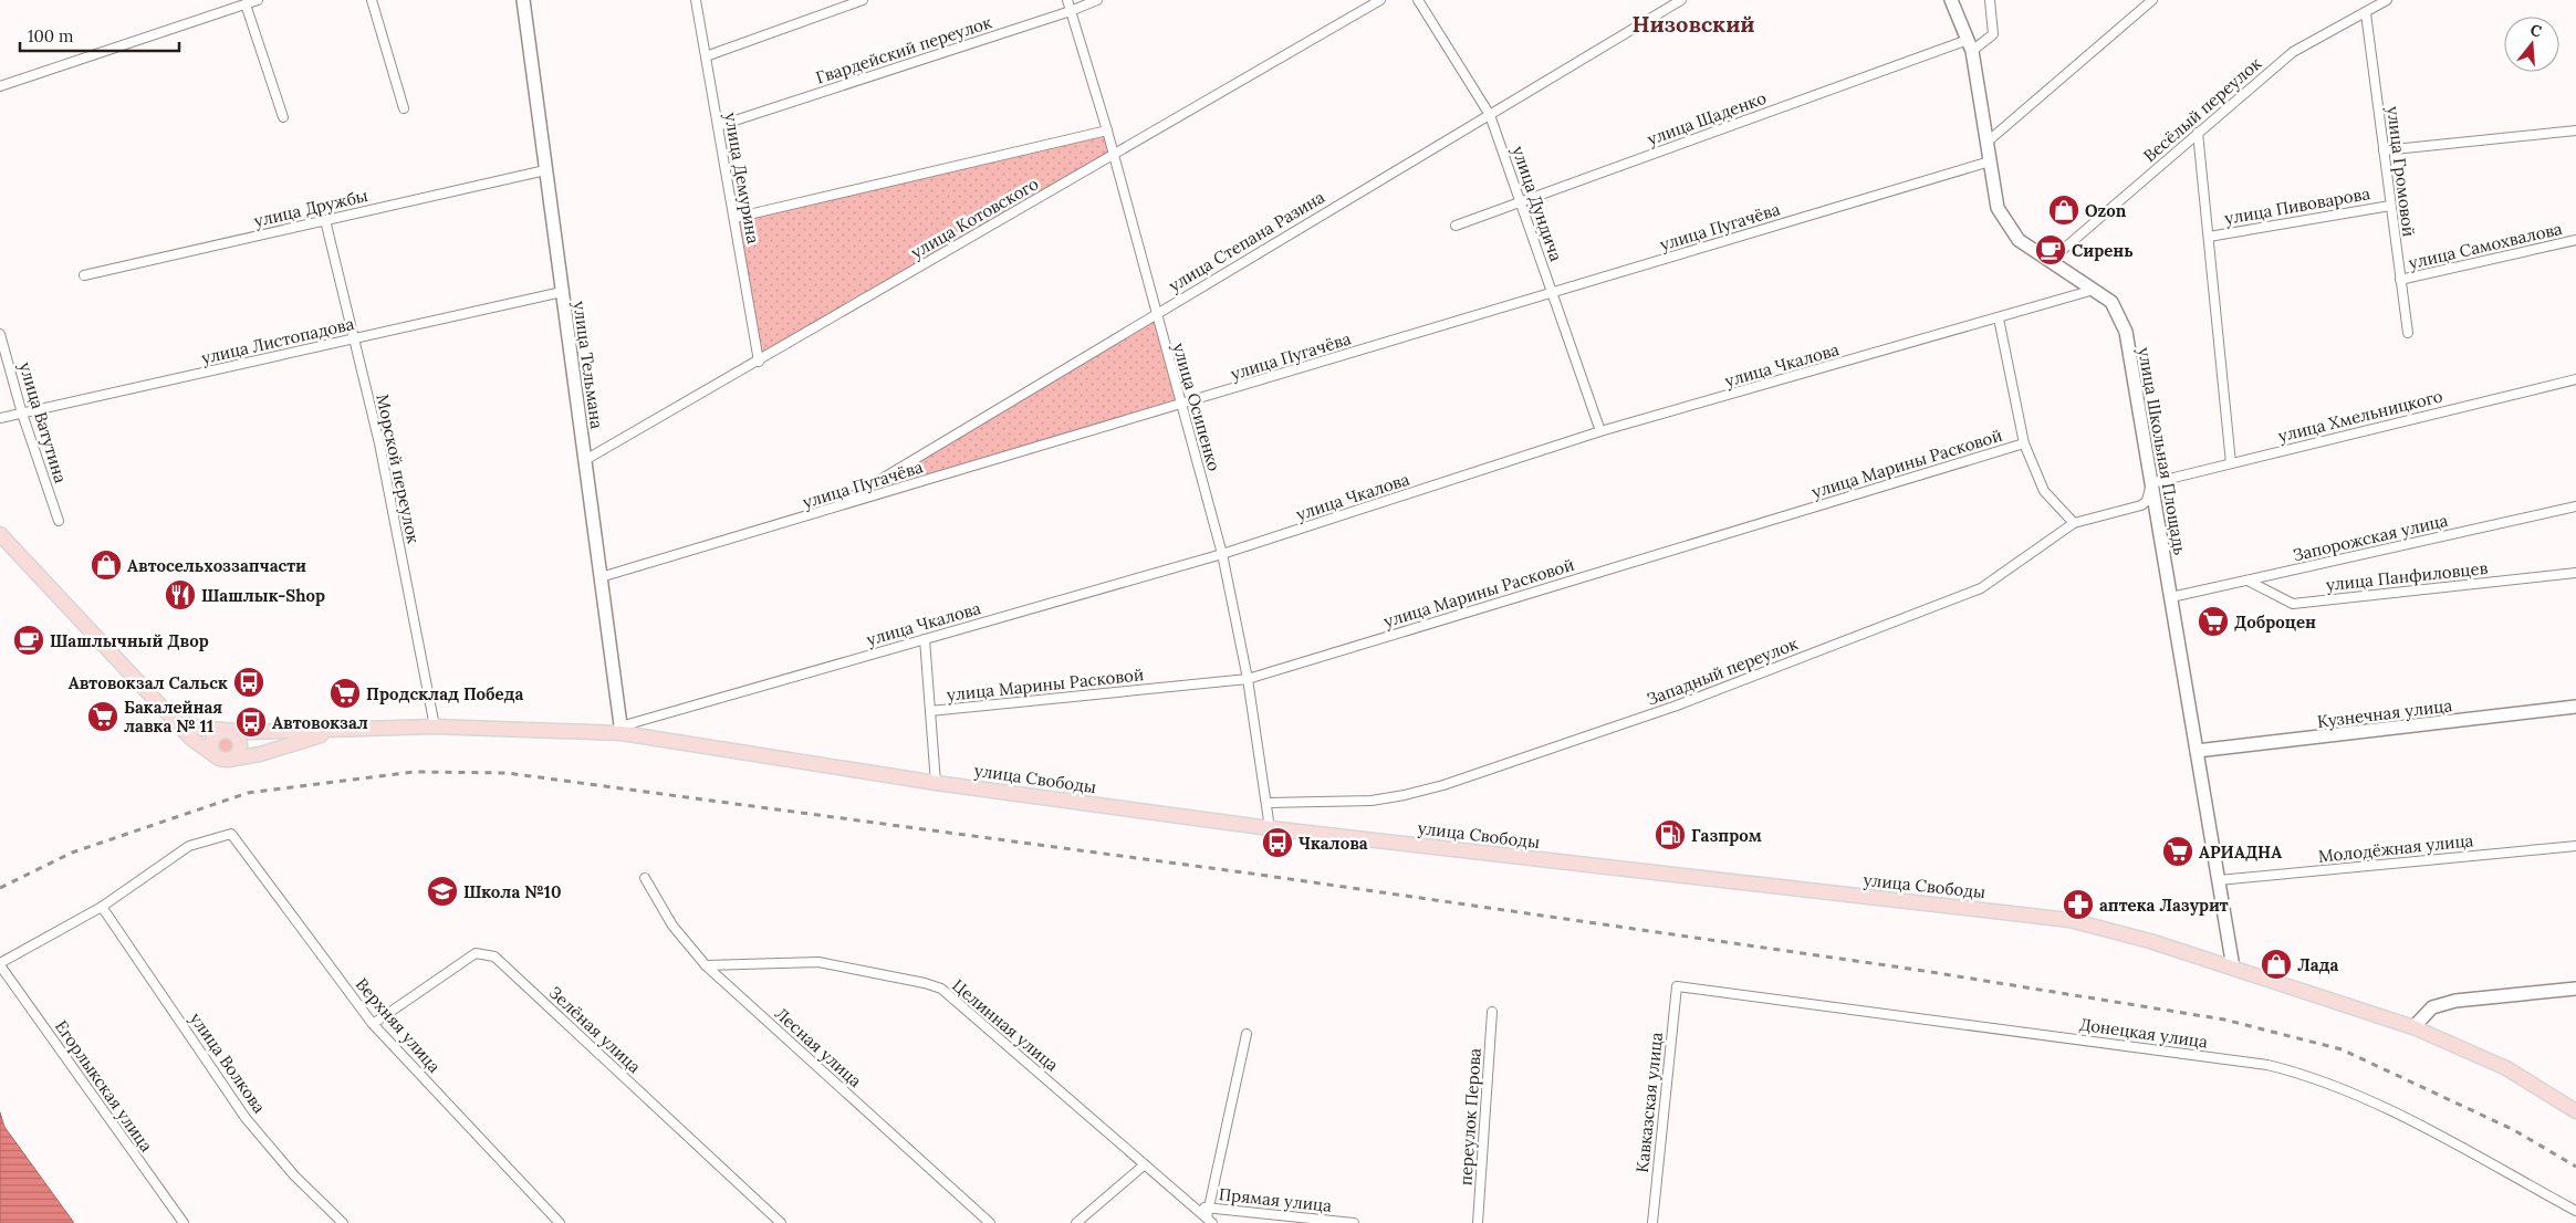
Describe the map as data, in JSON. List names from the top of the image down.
{
  "streets": {
    "main road": [
      "улица Тельмана",
      "улица Школьная Площадь",
      "Кузнечная улица",
      "улица Свободы"
    ],
    "street": [
      "Гвардейский переулок",
      "Весёлый переулок",
      "улица Щаденко",
      "улица Громовой",
      "улица Демурина",
      "улица Дундича",
      "улица Пивоварова",
      "улица Дружбы",
      "улица Котовского",
      "улица Пугачёва",
      "улица Степана Разина",
      "улица Самохвалова",
      "улица Листопадова",
      "улица Чкалова",
      "улица Осипенко",
      "улица Хмельницкого",
      "улица Ватутина",
      "улица Марины Расковой",
      "Морской переулок",
      "Запорожская улица",
      "улица Панфиловцев",
      "Западный переулок",
      "Молодёжная улица",
      "Верхняя улица",
      "Целинная улица",
      "Зелёная улица",
      "Донецкая улица",
      "Лесная улица",
      "улица Волкова",
      "Егорлыкская улица",
      "Кавказская улица",
      "переулок Перова",
      "Прямая улица"
    ]
  },
  "crossings": [
    ["Гвардейский переулок", "улица Демурина"],
    ["Гвардейский переулок", "улица Осипенко"],
    ["Весёлый переулок", "улица Громовой"],
    ["Весёлый переулок", "улица Школьная Площадь"],
    ["улица Щаденко", "улица Дундича"],
    ["улица Щаденко", "улица Школьная Площадь"],
    ["улица Громовой", "улица Пивоварова"],
    ["улица Громовой", "улица Самохвалова"],
    ["улица Демурина", "улица Котовского"],
    ["улица Дундича", "улица Пугачёва"],
    ["улица Дундича", "улица Степана Разина"],
    ["улица Дундича", "улица Чкалова"],
    ["улица Дружбы", "улица Тельмана"],
    ["улица Дружбы", "Морской переулок"],
    ["улица Котовского", "улица Тельмана"],
    ["улица Котовского", "улица Осипенко"],
    ["улица Пугачёва", "улица Степана Разина"],
    ["улица Пугачёва", "улица Тельмана"],
    ["улица Пугачёва", "улица Осипенко"],
    ["улица Пугачёва", "улица Школьная Площадь"],
    ["улица Степана Разина", "улица Осипенко"],
    ["улица Листопадова", "улица Тельмана"],
    ["улица Листопадова", "улица Ватутина"],
    ["улица Листопадова", "Морской переулок"],
    ["улица Тельмана", "улица Чкалова"],
    ["улица Тельмана", "улица Свободы"],
    ["улица Чкалова", "улица Осипенко"],
    ["улица Чкалова", "улица Школьная Площадь"],
    ["улица Чкалова", "улица Свободы"],
    ["улица Осипенко", "улица Марины Расковой"],
    ["улица Осипенко", "Западный переулок"],
    ["улица Осипенко", "улица Свободы"],
    ["улица Хмельницкого", "улица Школьная Площадь"],
    ["улица Хмельницкого", "Западный переулок"],
    ["улица Школьная Площадь", "Запорожская улица"],
    ["улица Школьная Площадь", "Западный переулок"],
    ["улица Школьная Площадь", "Кузнечная улица"],
    ["улица Школьная Площадь", "улица Свободы"],
    ["улица Школьная Площадь", "Молодёжная улица"],
    ["Морской переулок", "улица Свободы"],
    ["Запорожская улица", "улица Панфиловцев"],
    ["Верхняя улица", "Зелёная улица"],
    ["Верхняя улица", "улица Волкова"],
    ["Целинная улица", "Лесная улица"],
    ["Целинная улица", "Прямая улица"],
    ["Донецкая улица", "Кавказская улица"]
  ],
  "districts": ["Низовский"],
  "places": {
    "shop": ["Ozon", "Автосельхоззапчасти", "Лада"],
    "cafe": ["Сирень", "Шашлычный Двор"],
    "restaurant": ["Шашлык-Shop"],
    "supermarket": [
      "Доброцен",
      "Продсклад Победа",
      "Бакалейная лавка № 11",
      "АРИАДНА"
    ],
    "bus stop": ["Автовокзал Сальск", "Автовокзал", "Чкалова"],
    "fuel station": ["Газпром"],
    "school or university": ["Школа №10"],
    "pharmacy": ["аптека Лазурит"]
  },
  "scale_bar": "100 m",
  "north": "top"
}
